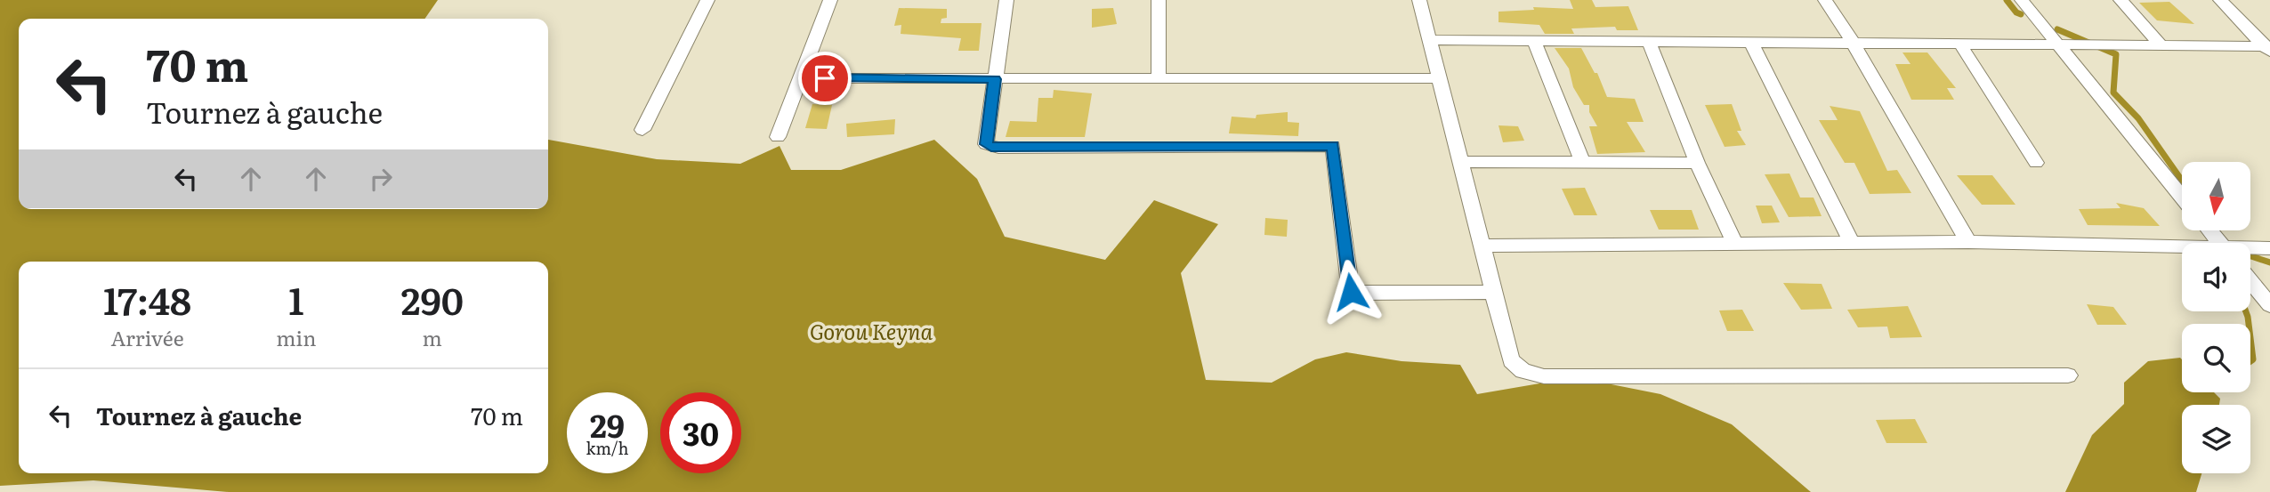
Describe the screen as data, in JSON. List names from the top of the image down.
{
  "water": ["Gorou Keyna"],
  "north": "bottom",
  "page": {
    "turn": ["70 m", "Tournez à gauche"],
    "eta": [
      "17:48",
      "Arrivée",
      "1",
      "min",
      "290",
      "m"
    ],
    "list": [
      {
        "name": "Tournez à gauche",
        "value": "70 m"
      }
    ],
    "speed": "29 km/h",
    "limit": "30"
  }
}
